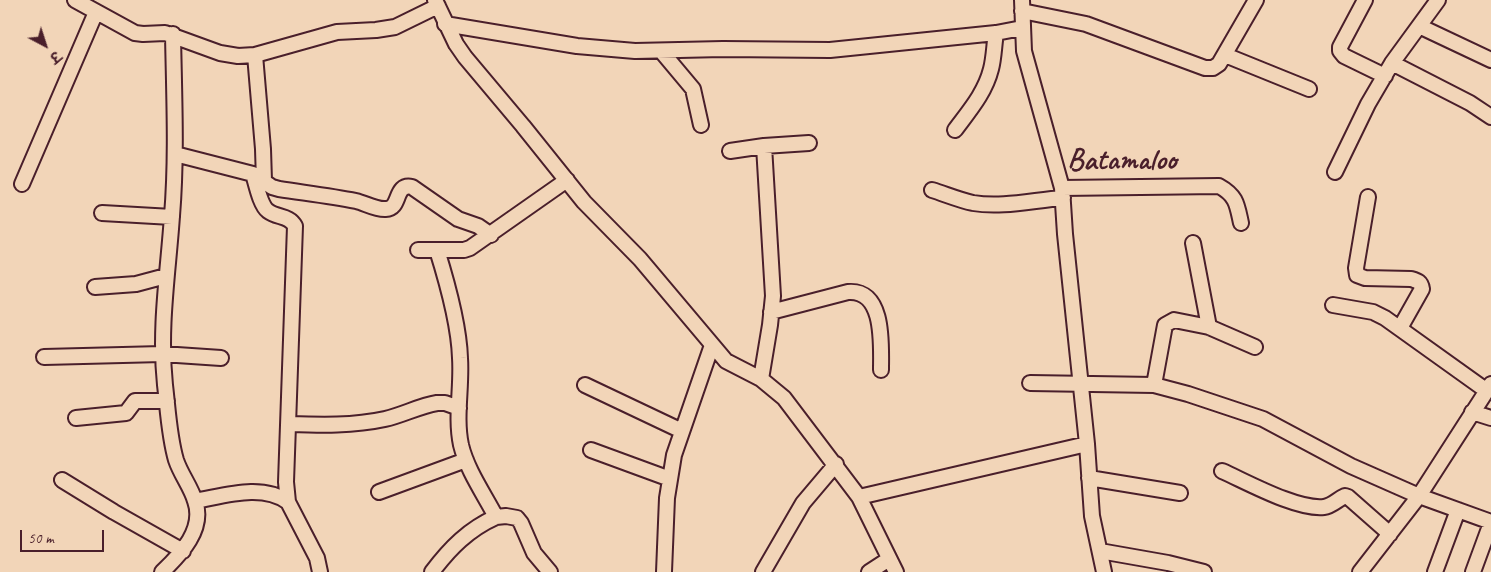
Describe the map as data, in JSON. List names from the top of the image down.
{
  "districts": ["Batamaloo"],
  "scale_bar": "50 m",
  "north": "bottom right"
}
